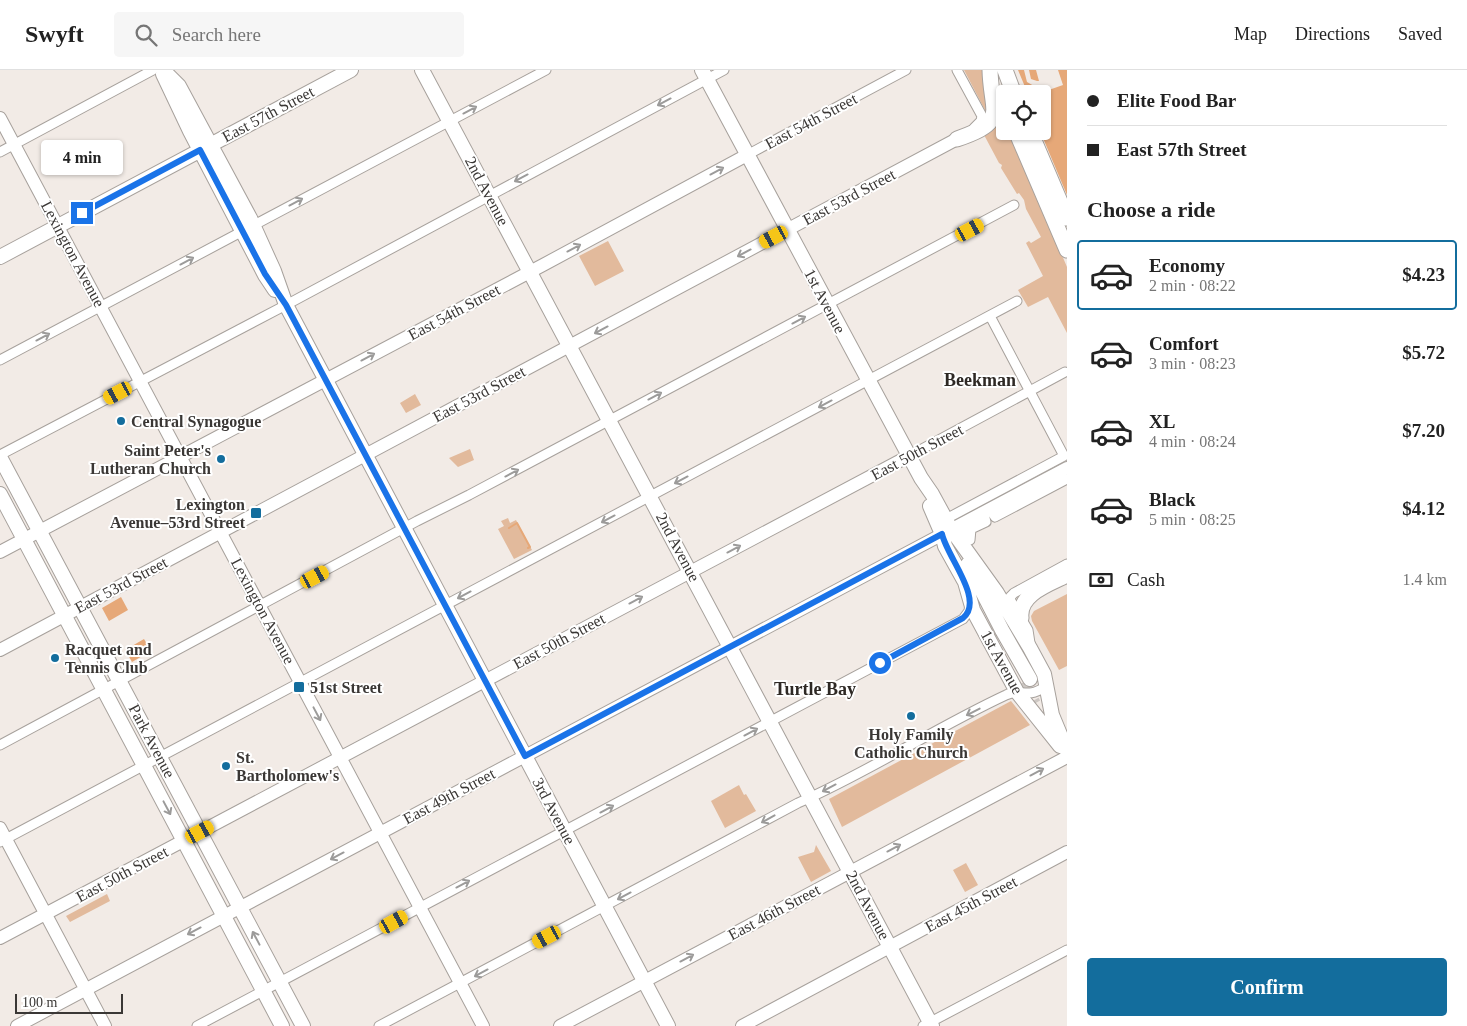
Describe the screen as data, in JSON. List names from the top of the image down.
{
  "streets": {
    "main road": [
      "East 57th Street",
      "East 54th Street",
      "2nd Avenue",
      "East 53rd Street",
      "Lexington Avenue",
      "1st Avenue",
      "East 50th Street",
      "Park Avenue",
      "East 49th Street",
      "3rd Avenue",
      "East 45th Street",
      "East 46th Street"
    ]
  },
  "crossings": [
    ["East 57th Street", "Lexington Avenue"],
    ["East 57th Street", "3rd Avenue"],
    ["East 54th Street", "2nd Avenue"],
    ["East 54th Street", "Lexington Avenue"],
    ["East 54th Street", "1st Avenue"],
    ["East 54th Street", "Park Avenue"],
    ["East 54th Street", "3rd Avenue"],
    ["2nd Avenue", "East 53rd Street"],
    ["2nd Avenue", "East 50th Street"],
    ["2nd Avenue", "East 49th Street"],
    ["2nd Avenue", "East 45th Street"],
    ["2nd Avenue", "East 46th Street"],
    ["East 53rd Street", "Lexington Avenue"],
    ["East 53rd Street", "1st Avenue"],
    ["East 53rd Street", "Park Avenue"],
    ["East 53rd Street", "3rd Avenue"],
    ["Lexington Avenue", "East 50th Street"],
    ["Lexington Avenue", "East 49th Street"],
    ["1st Avenue", "East 50th Street"],
    ["1st Avenue", "East 49th Street"],
    ["1st Avenue", "East 46th Street"],
    ["East 50th Street", "Park Avenue"],
    ["East 50th Street", "3rd Avenue"],
    ["Park Avenue", "East 49th Street"],
    ["East 49th Street", "3rd Avenue"],
    ["3rd Avenue", "East 46th Street"]
  ],
  "one_way": ["East 46th Street"],
  "districts": ["Beekman", "Turtle Bay"],
  "places": {
    "other": [
      "Central Synagogue",
      "Saint Peter's Lutheran Church",
      "Racquet and Tennis Club",
      "Holy Family Catholic Church",
      "St. Bartholomew's"
    ],
    "transit": ["Lexington Avenue–53rd Street", "51st Street"]
  },
  "scale_bar": "100 m",
  "page": {
    "header": "Swyft",
    "search": "Search here",
    "nav": ["Map", "Directions", "Saved"],
    "banner": ["Elite Food Bar", "East 57th Street"],
    "bubble": "4 min",
    "heading": "Choose a ride",
    "list": [
      {
        "name": "Economy",
        "note": "2 min · 08:22",
        "value": "$4.23"
      },
      {
        "name": "Comfort",
        "note": "3 min · 08:23",
        "value": "$5.72"
      },
      {
        "name": "XL",
        "note": "4 min · 08:24",
        "value": "$7.20"
      },
      {
        "name": "Black",
        "note": "5 min · 08:25",
        "value": "$4.12"
      }
    ],
    "pay": ["Cash", "1.4 km"],
    "buttons": "Confirm",
    "scale": "100 m"
  }
}
